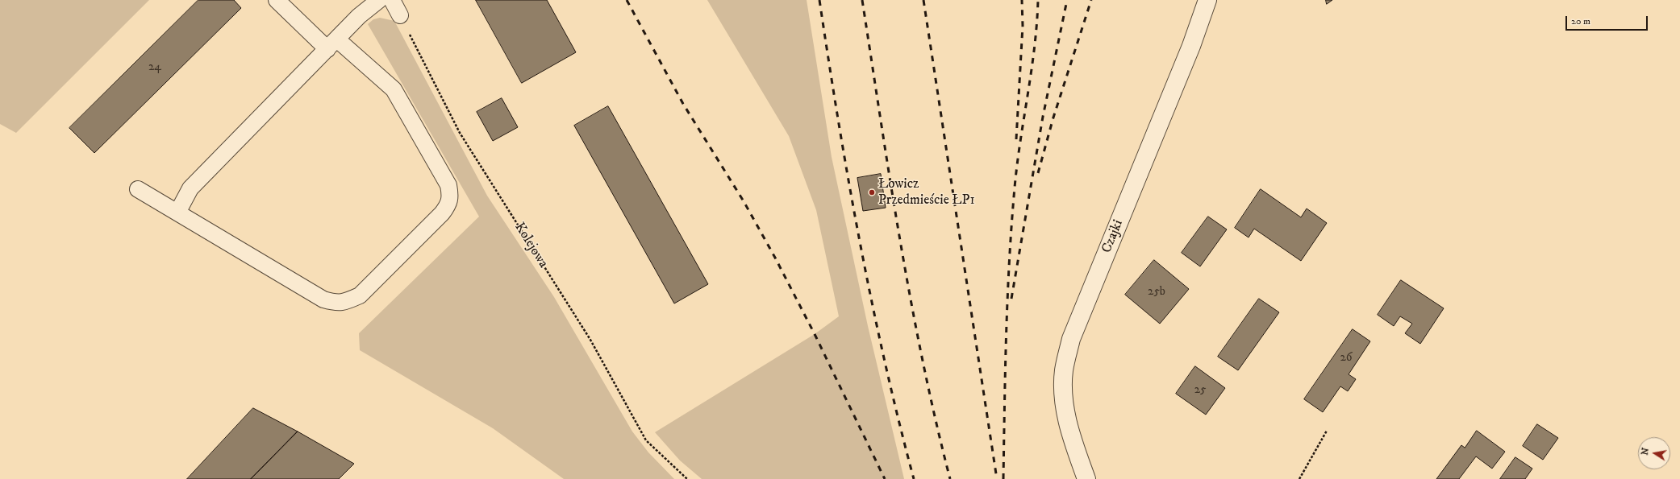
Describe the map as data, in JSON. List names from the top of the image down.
{
  "streets": {
    "street": ["Czajki"],
    "path": ["Kolejowa"]
  },
  "places": ["Łowicz Przedmieście ŁP1"],
  "house_numbers": [
    "24",
    "25b",
    "26",
    "25"
  ],
  "scale_bar": "20 m",
  "north": "left"
}
